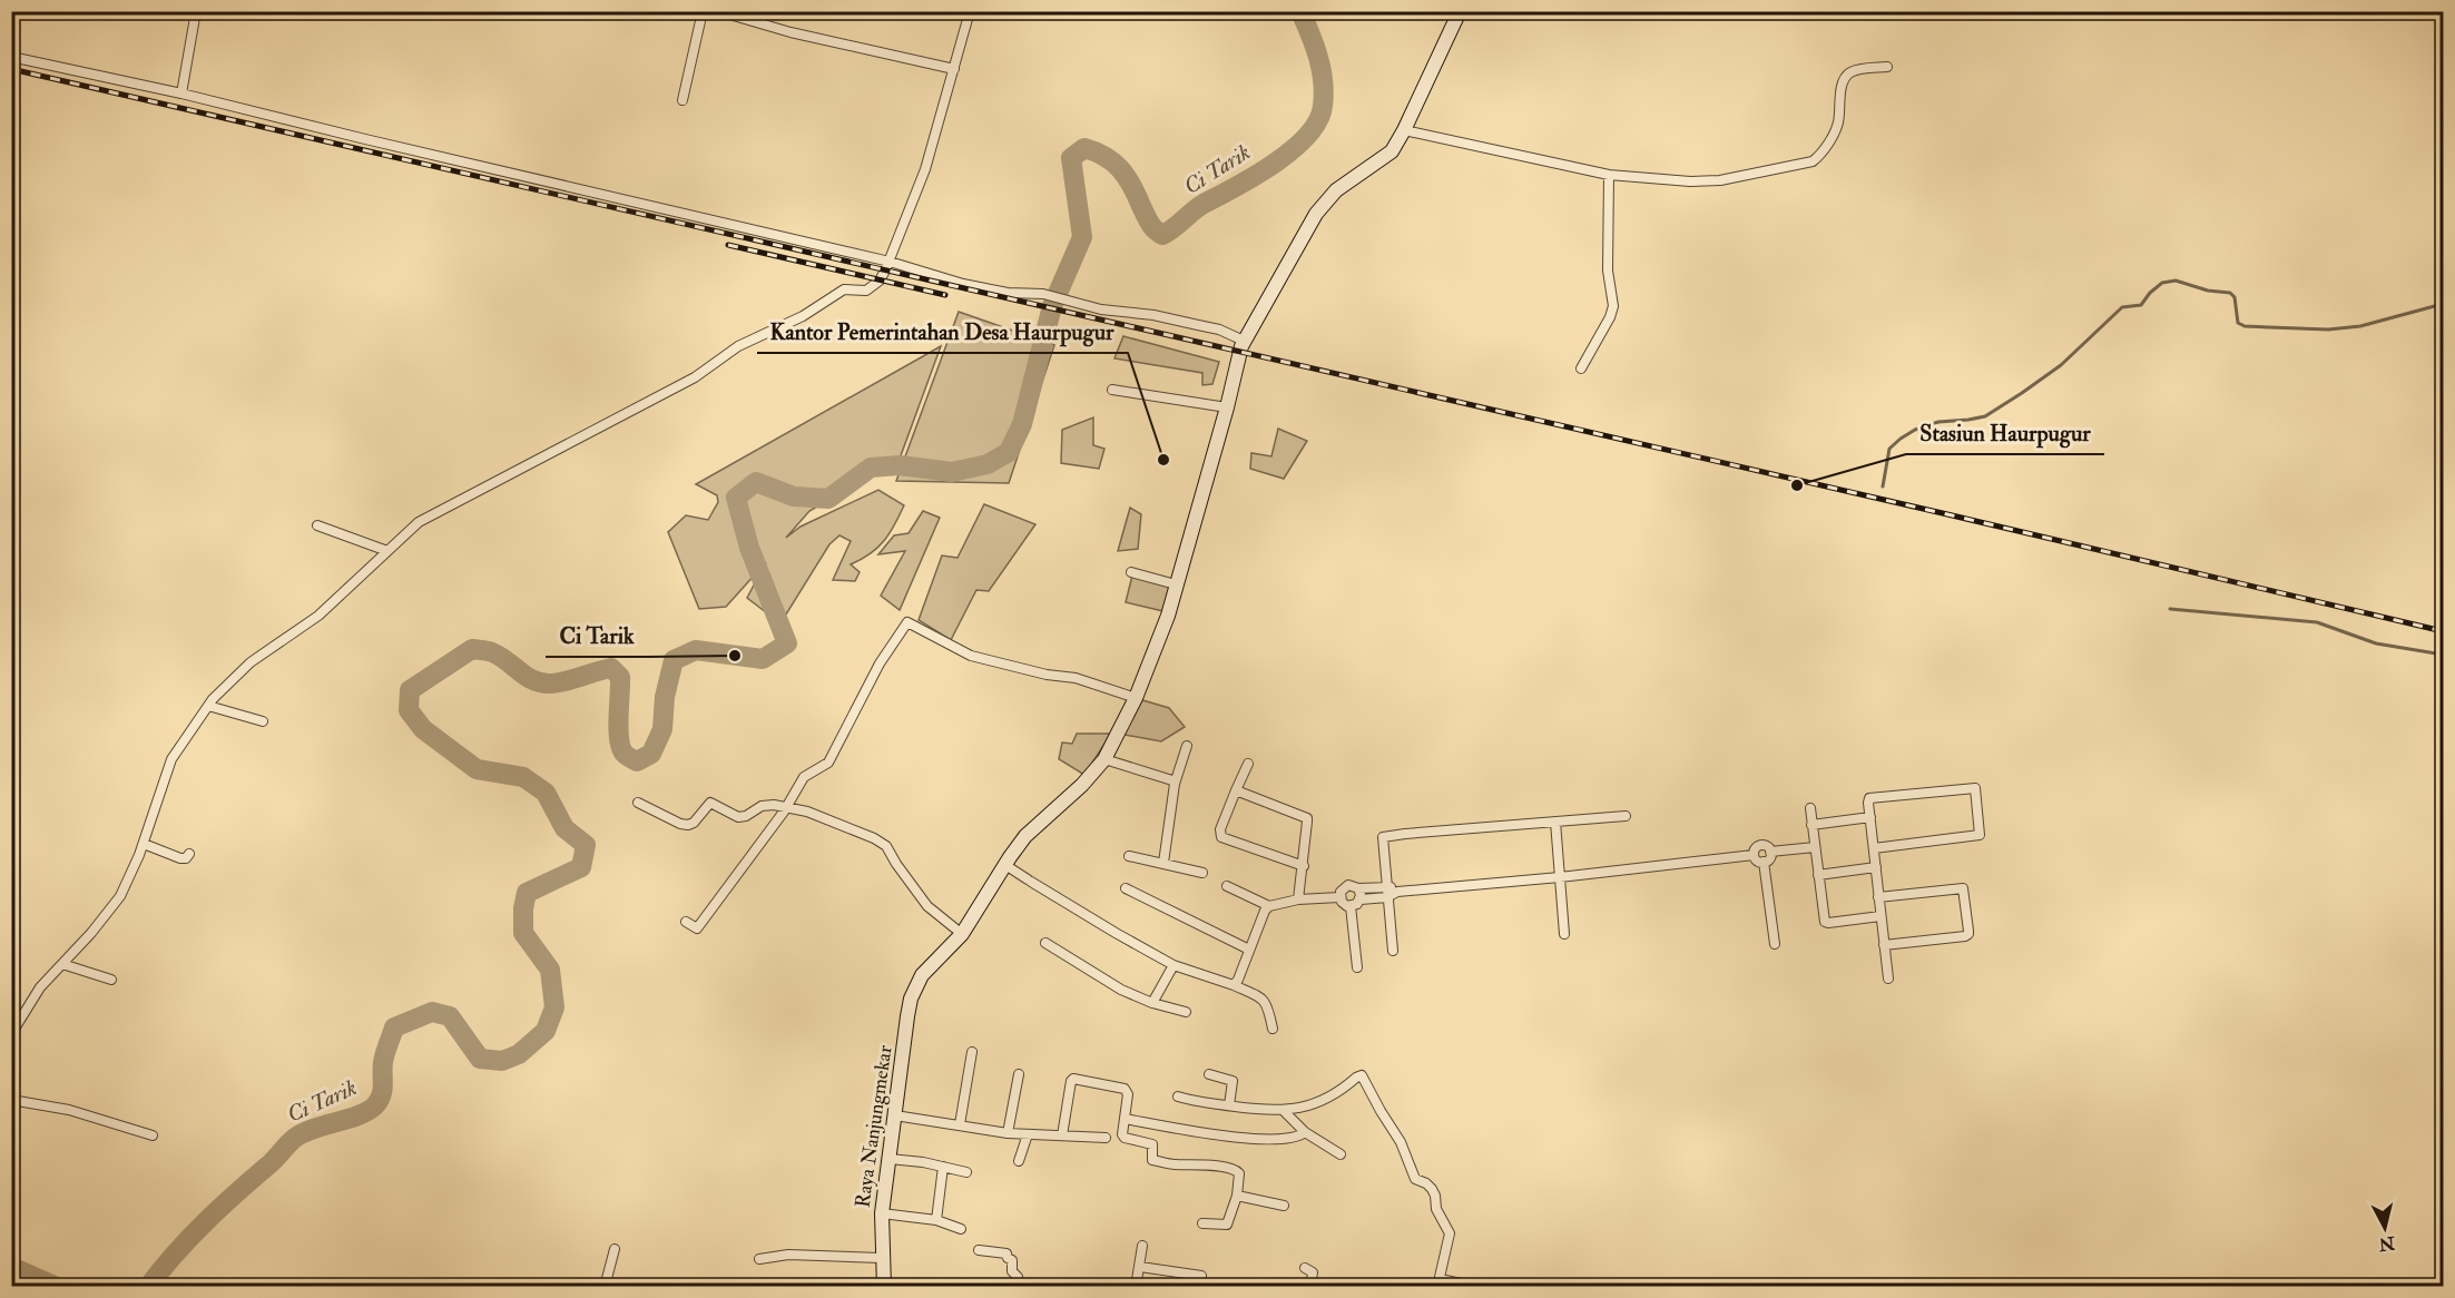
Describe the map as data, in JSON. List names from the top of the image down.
{
  "streets": {
    "main road": ["Raya Nanjungmekar"]
  },
  "water": ["Ci Tarik"],
  "places": ["Kantor Pemerintahan Desa Haurpugur", "Stasiun Haurpugur", "Ci Tarik"],
  "north": "bottom"
}
